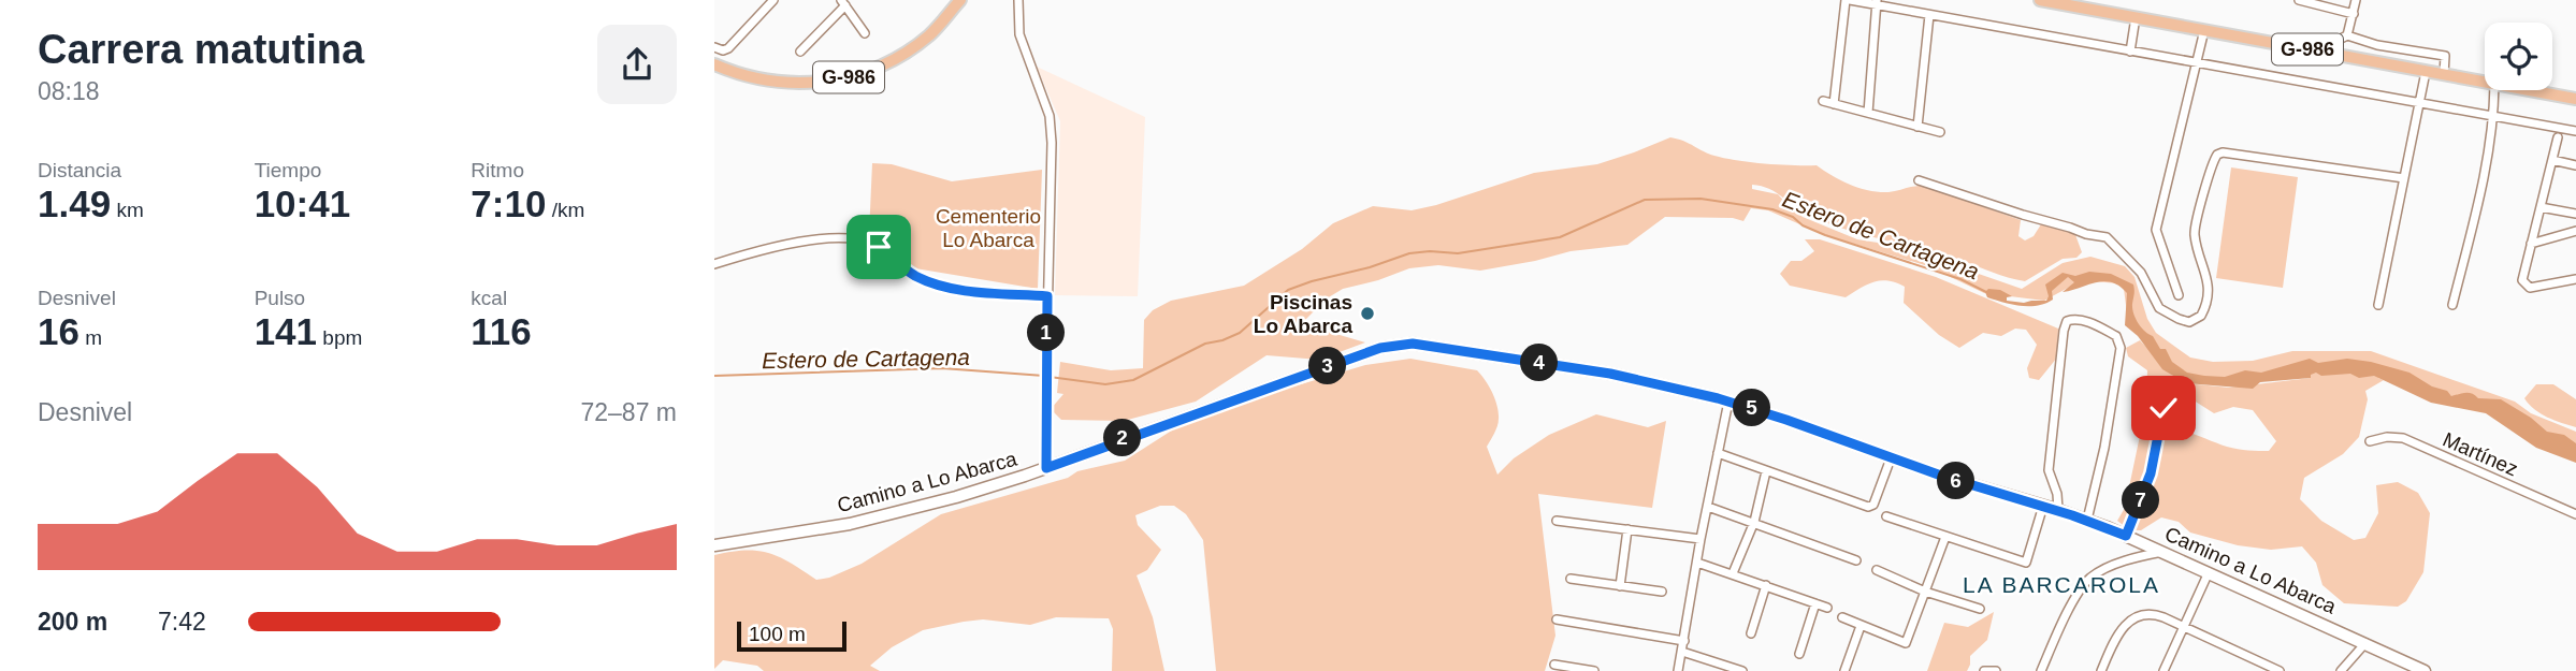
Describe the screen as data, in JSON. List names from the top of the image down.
{
  "streets": {
    "main road": ["G-986", "Camino a Lo Abarca"],
    "street": ["Martínez"]
  },
  "districts": ["LA BARCAROLA"],
  "water": ["Estero de Cartagena"],
  "parks": ["Cementerio Lo Abarca"],
  "places": ["Piscinas Lo Abarca"],
  "scale_bar": "100 m",
  "page": {
    "heading": ["Carrera matutina", "08:18"],
    "stats": [
      ["Distancia", "1.49 km"],
      ["Tiempo", "10:41"],
      ["Ritmo", "7:10 /km"],
      ["Desnivel", "16 m"],
      ["Pulso", "141 bpm"],
      ["kcal", "116"]
    ],
    "pins": [
      "1",
      "4",
      "3",
      "5",
      "2",
      "6",
      "7"
    ],
    "chart": ["Desnivel", "72–87 m"],
    "list": [
      {
        "name": "200 m",
        "note": "7:42"
      }
    ],
    "scale": "100 m"
  }
}
